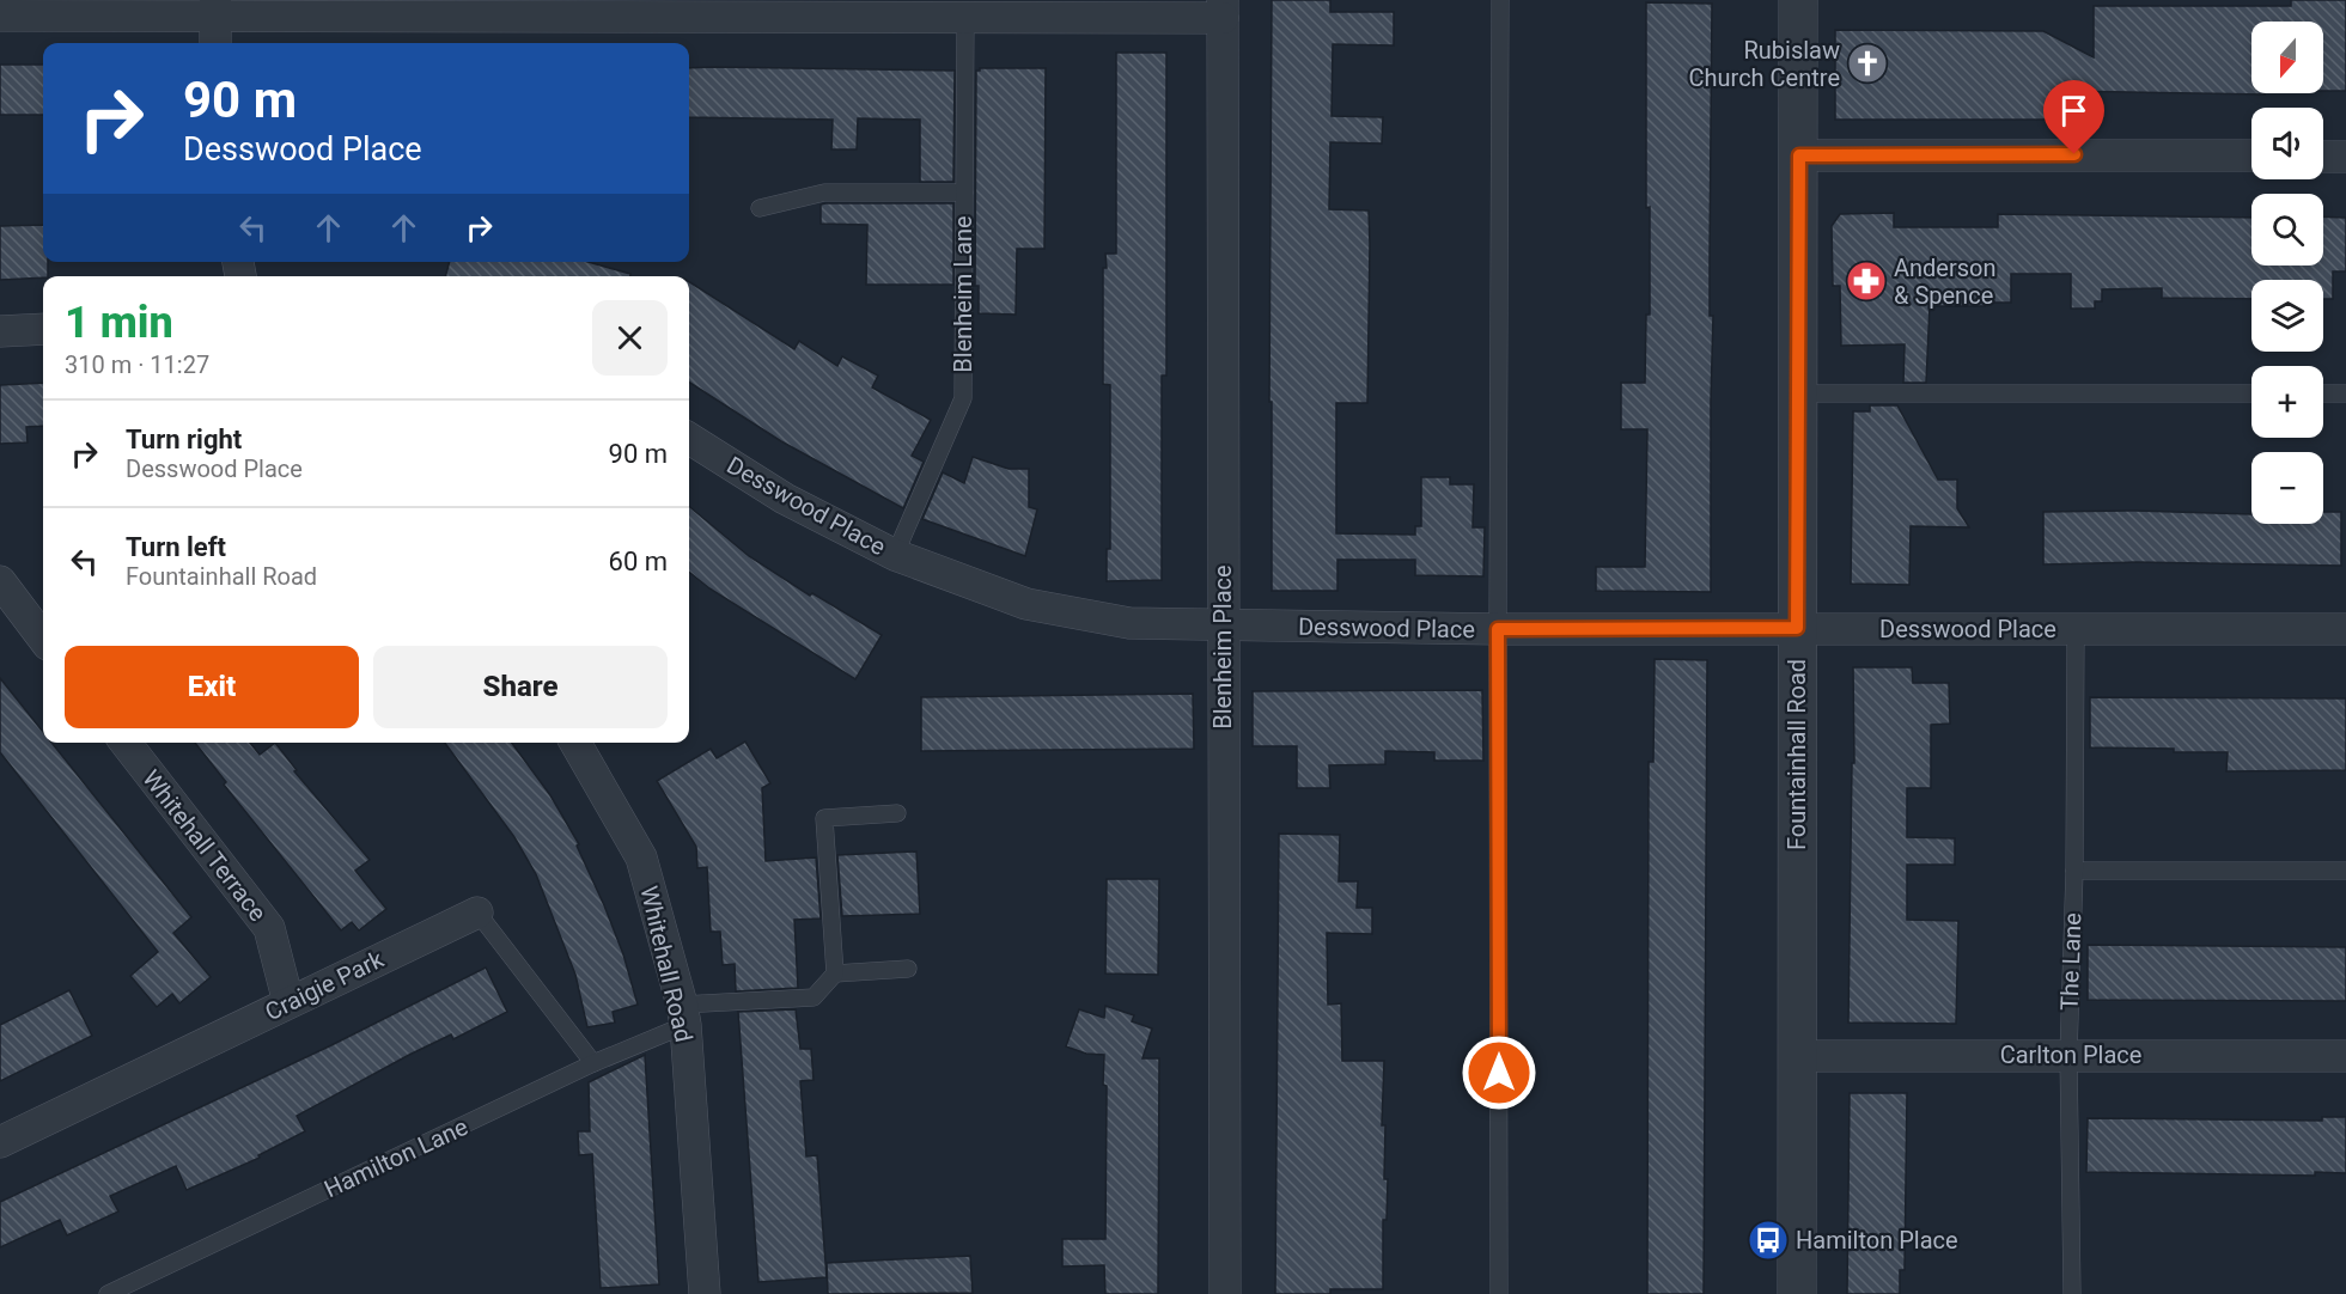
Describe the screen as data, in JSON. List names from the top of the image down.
{
  "streets": {
    "street": [
      "Desswood Place",
      "Blenheim Place",
      "Fountainhall Road",
      "Whitehall Terrace",
      "Whitehall Road",
      "Craigie Park",
      "Carlton Place"
    ],
    "lane": ["Blenheim Lane", "The Lane", "Hamilton Lane"]
  },
  "crossings": [
    ["Blenheim Lane", "Desswood Place"],
    ["Desswood Place", "Blenheim Place"],
    ["Desswood Place", "Fountainhall Road"],
    ["Desswood Place", "The Lane"],
    ["Fountainhall Road", "Carlton Place"],
    ["Whitehall Terrace", "Craigie Park"],
    ["The Lane", "Carlton Place"],
    ["Whitehall Road", "Hamilton Lane"],
    ["Craigie Park", "Hamilton Lane"]
  ],
  "places": {
    "church": ["Rubislaw Church Centre"],
    "pharmacy": ["Anderson & Spence"],
    "bus stop": ["Hamilton Place"]
  },
  "north": "bottom",
  "page": {
    "map_buttons": ["+", "−"],
    "turn": ["90 m", "Desswood Place"],
    "heading": ["1 min", "310 m · 11:27"],
    "list": [
      {
        "name": "Turn right",
        "note": "Desswood Place",
        "value": "90 m"
      },
      {
        "name": "Turn left",
        "note": "Fountainhall Road",
        "value": "60 m"
      }
    ],
    "buttons": ["Exit", "Share"]
  }
}
